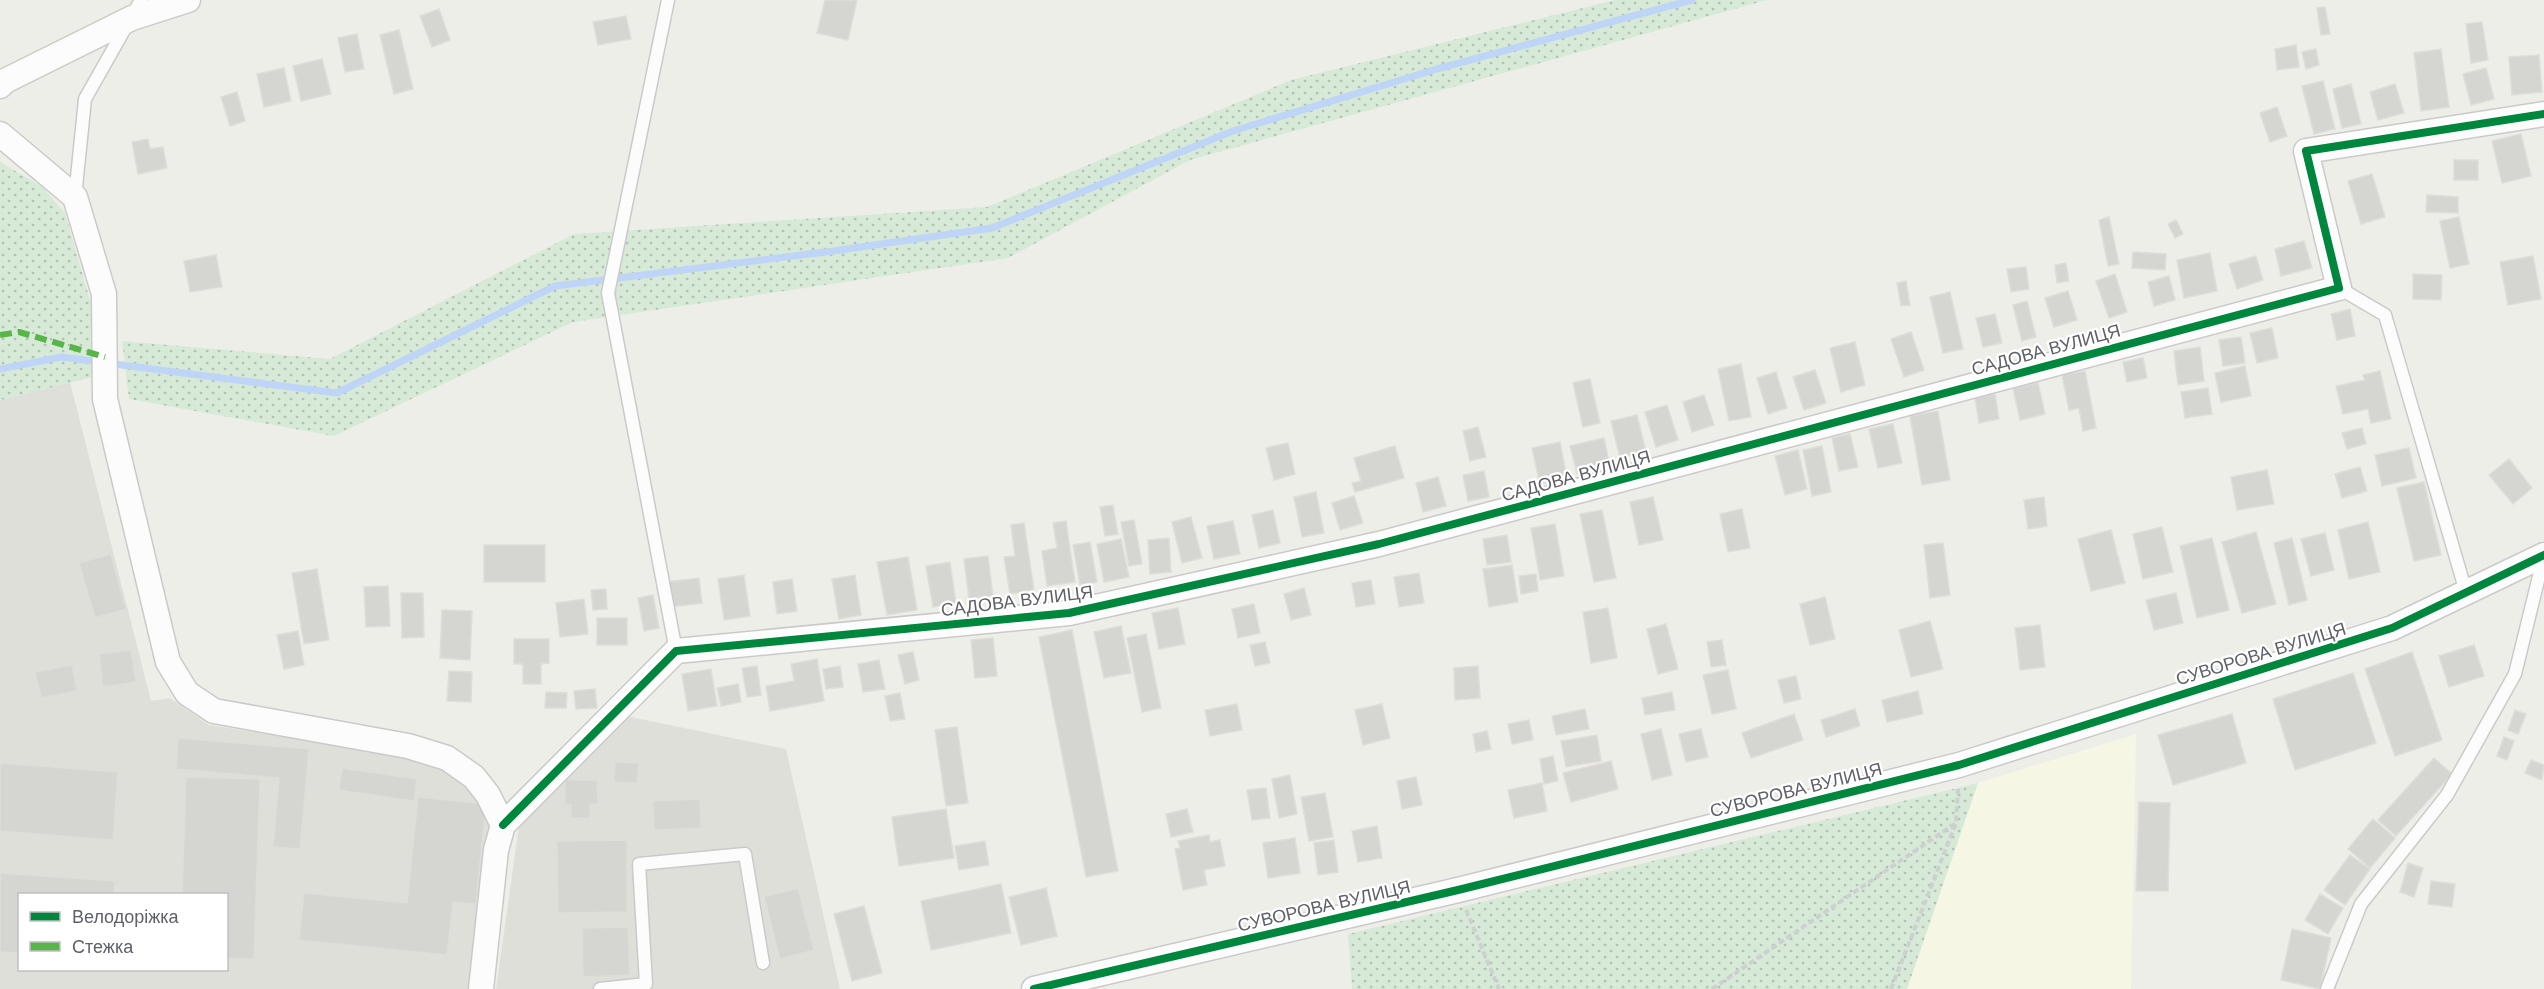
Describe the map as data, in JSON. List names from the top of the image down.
{
  "streets": {
    "street": ["САДОВА ВУЛИЦЯ", "СУВОРОВА ВУЛИЦЯ"]
  },
  "legend": ["Велодоріжка", "Стежка"]
}
